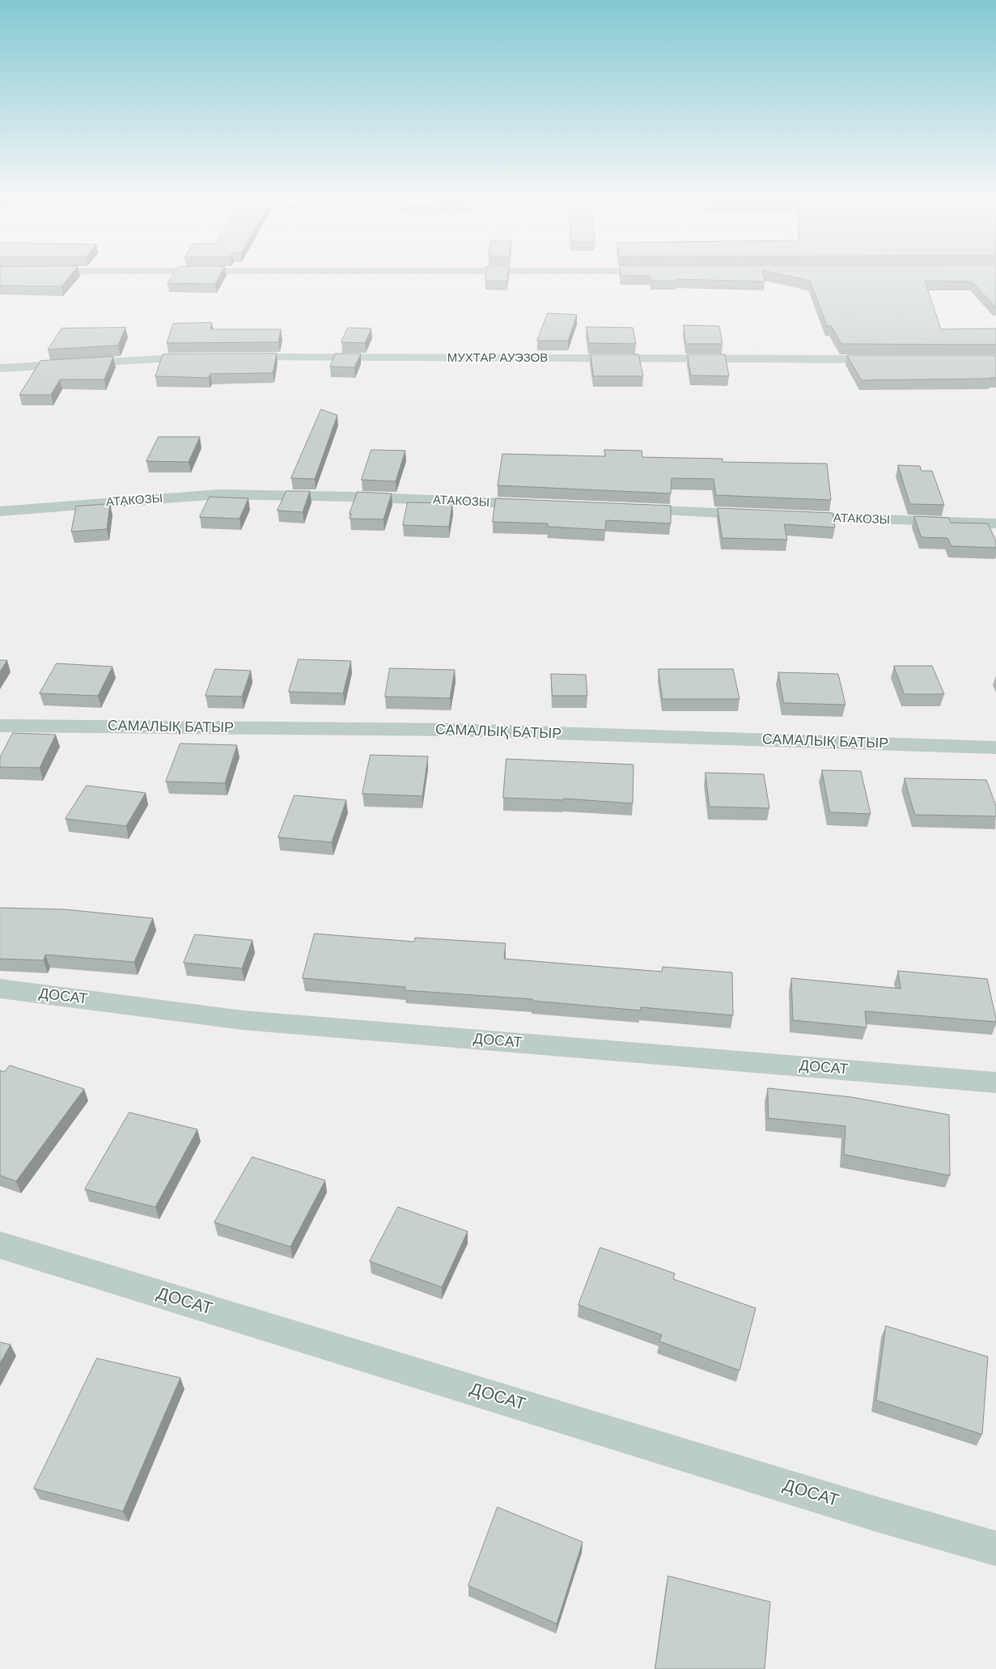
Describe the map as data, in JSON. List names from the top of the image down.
{
  "streets": {
    "street": [
      "МУХТАР АУЭЗОВ",
      "АТАКОЗЫ",
      "САМАЛЫҚ БАТЫР",
      "ДОСАТ"
    ]
  }
}
